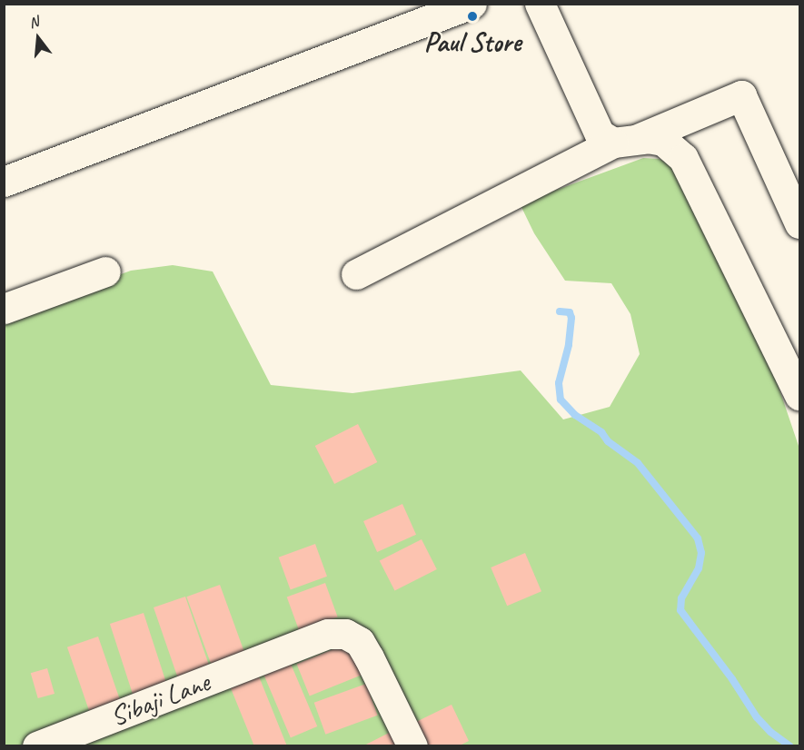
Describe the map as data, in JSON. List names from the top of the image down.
{
  "streets": {
    "street": ["Sibaji Lane"]
  },
  "places": ["Paul Store"],
  "north": "top"
}
